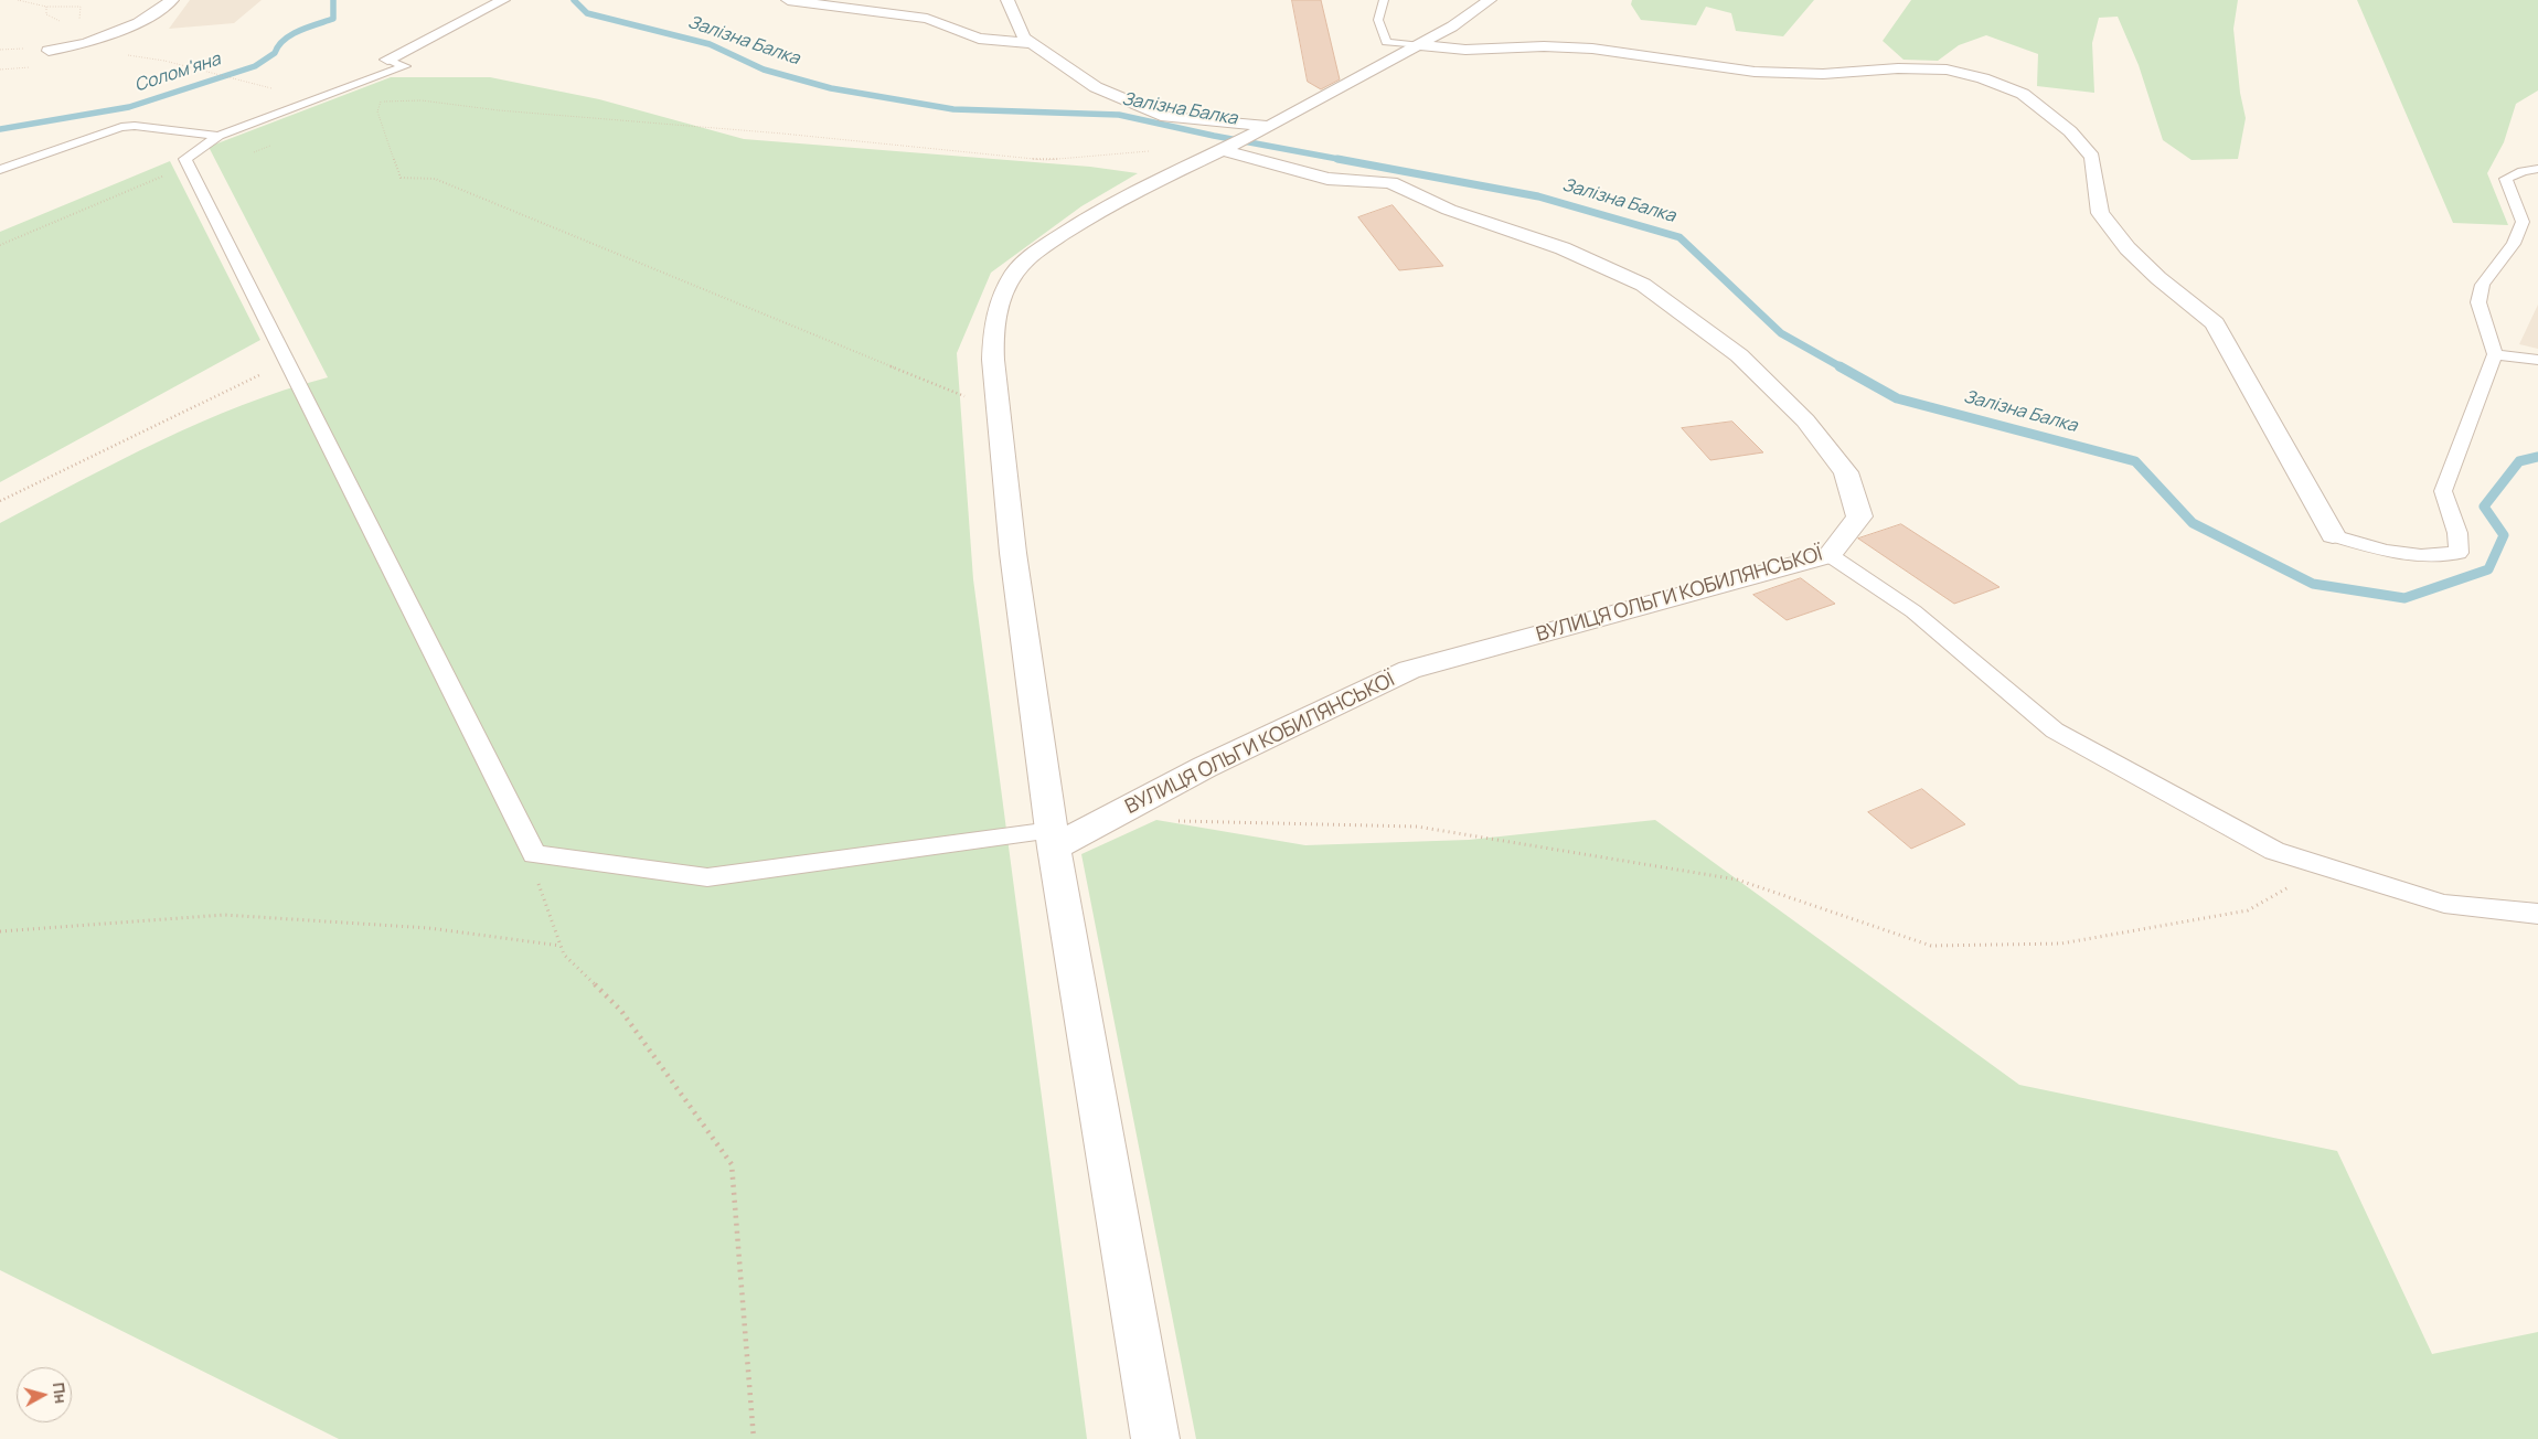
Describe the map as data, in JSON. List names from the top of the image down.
{
  "streets": {
    "street": ["ВУЛИЦЯ ОЛЬГИ КОБИЛЯНСЬКОЇ"]
  },
  "water": ["Залізна Балка", "Солом'яна"],
  "north": "right"
}
